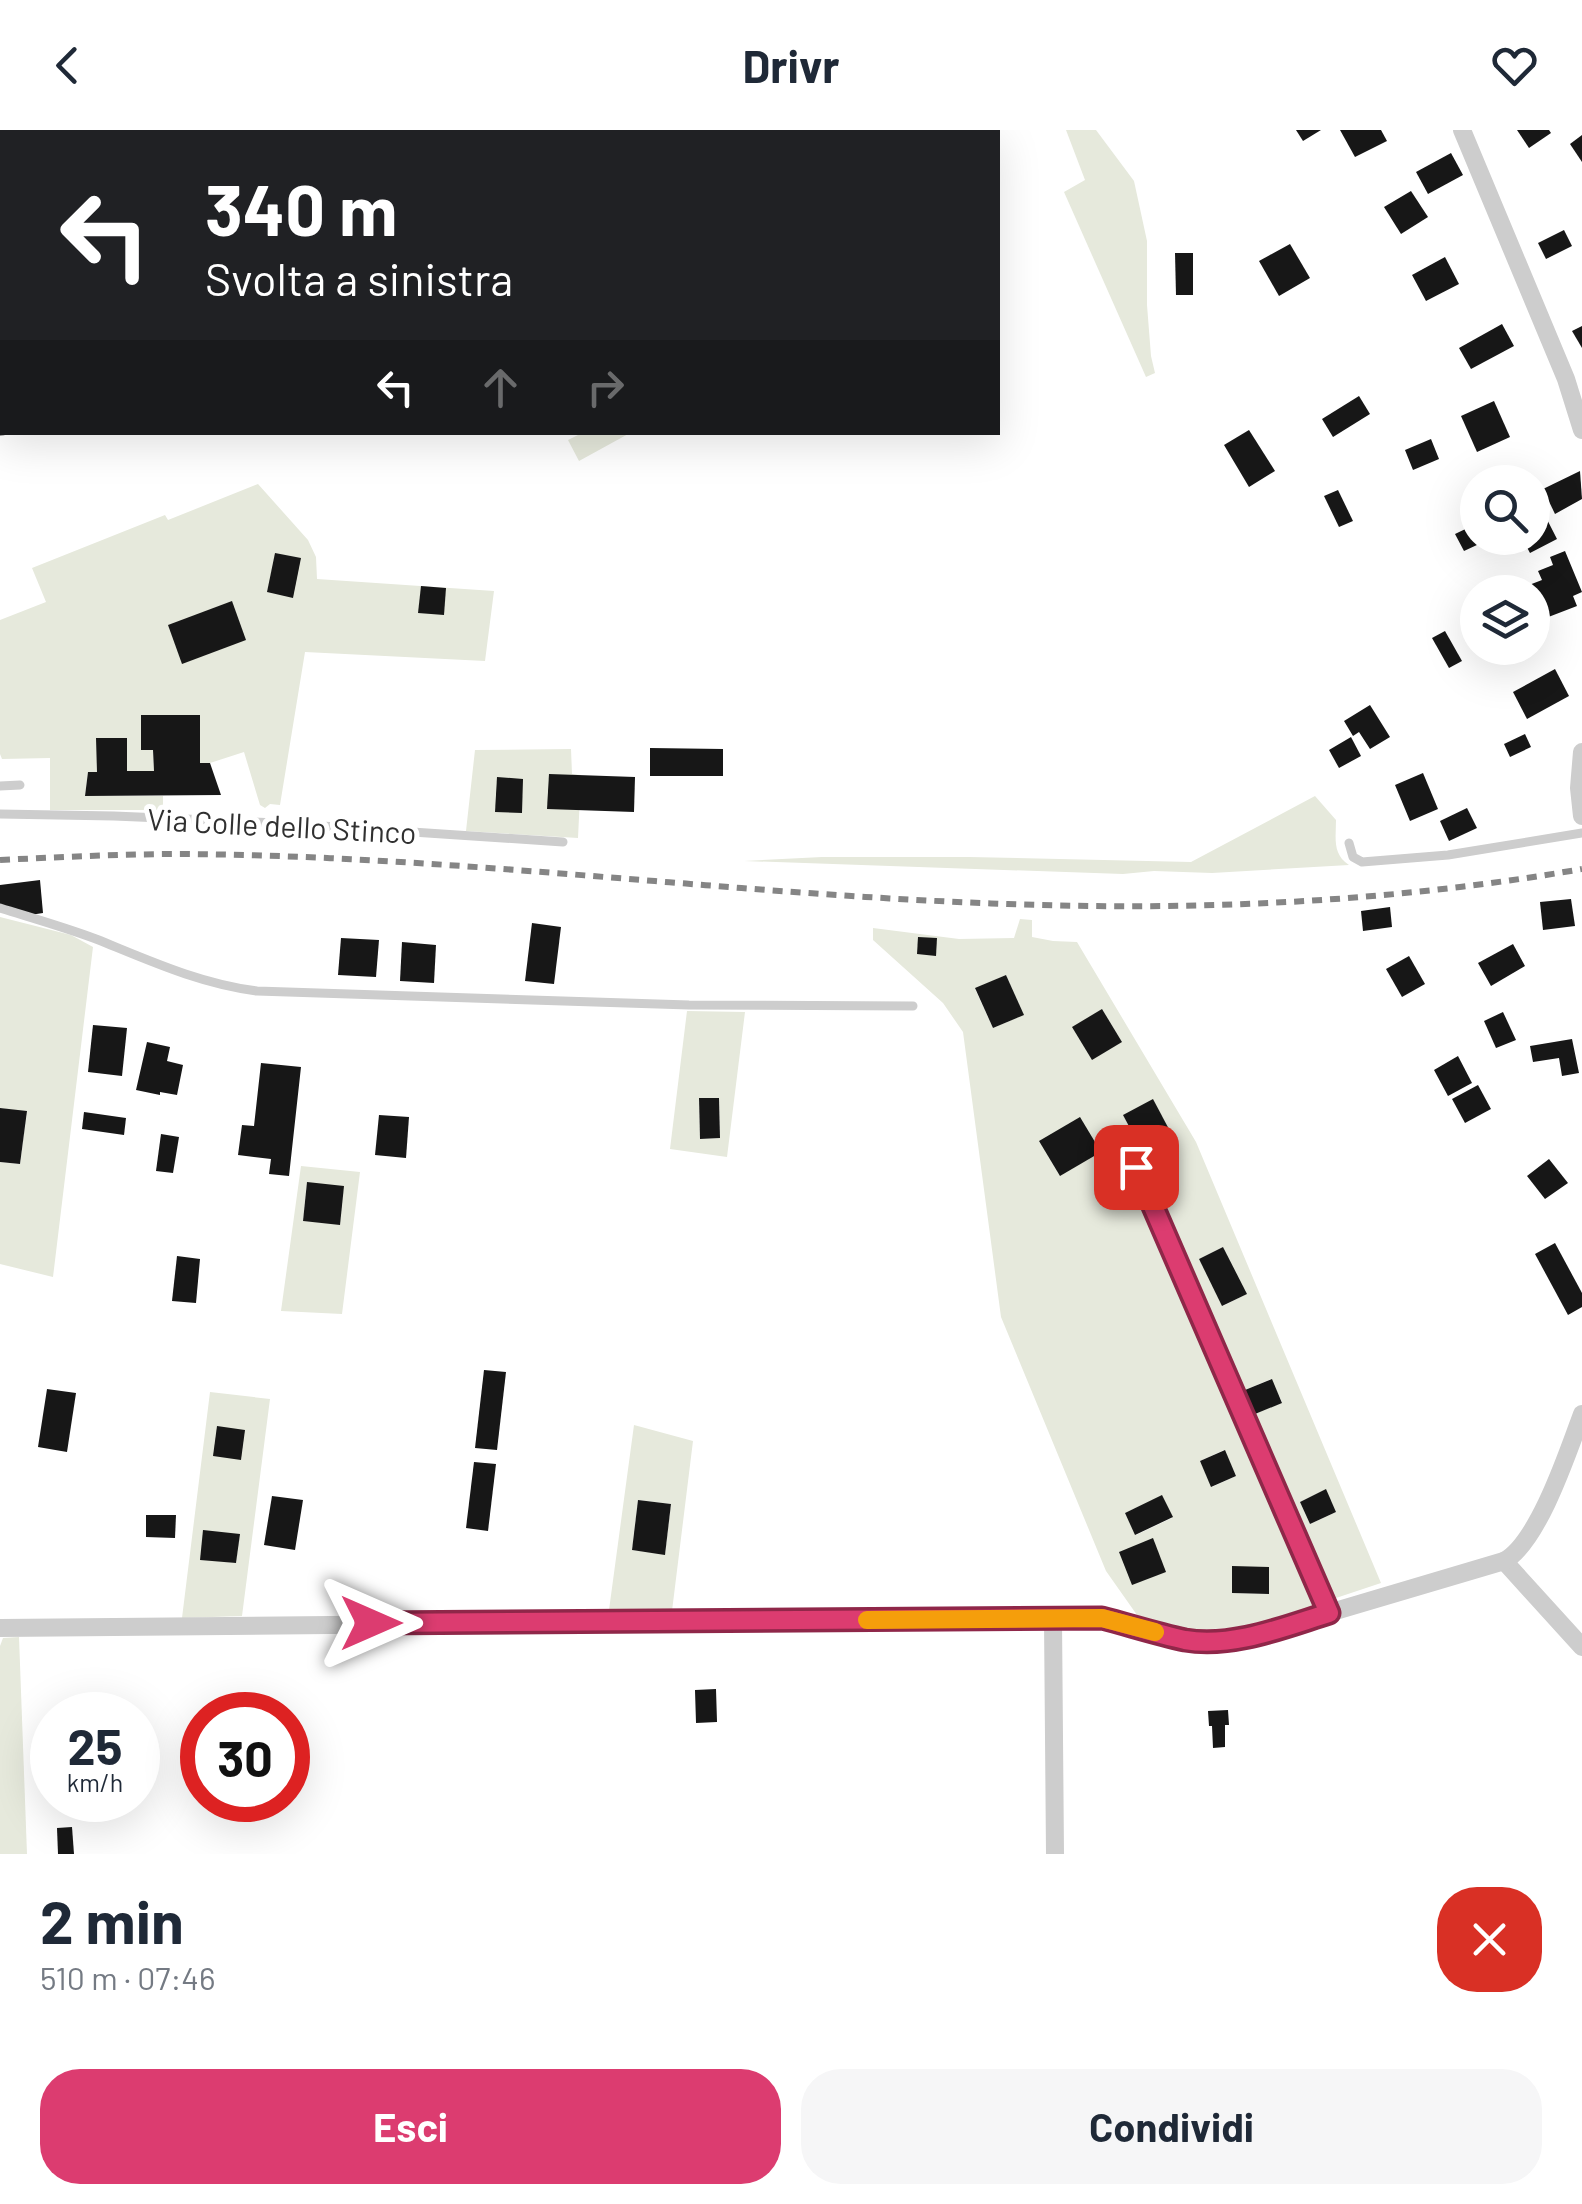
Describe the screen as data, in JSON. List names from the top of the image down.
{
  "streets": {
    "lane": ["Via Colle dello Stinco"]
  },
  "page": {
    "header": "Drivr",
    "turn": ["340 m", "Svolta a sinistra"],
    "speed": "25 km/h",
    "limit": "30",
    "heading": ["2 min", "510 m · 07:46"],
    "buttons": ["Esci", "Condividi"]
  }
}
